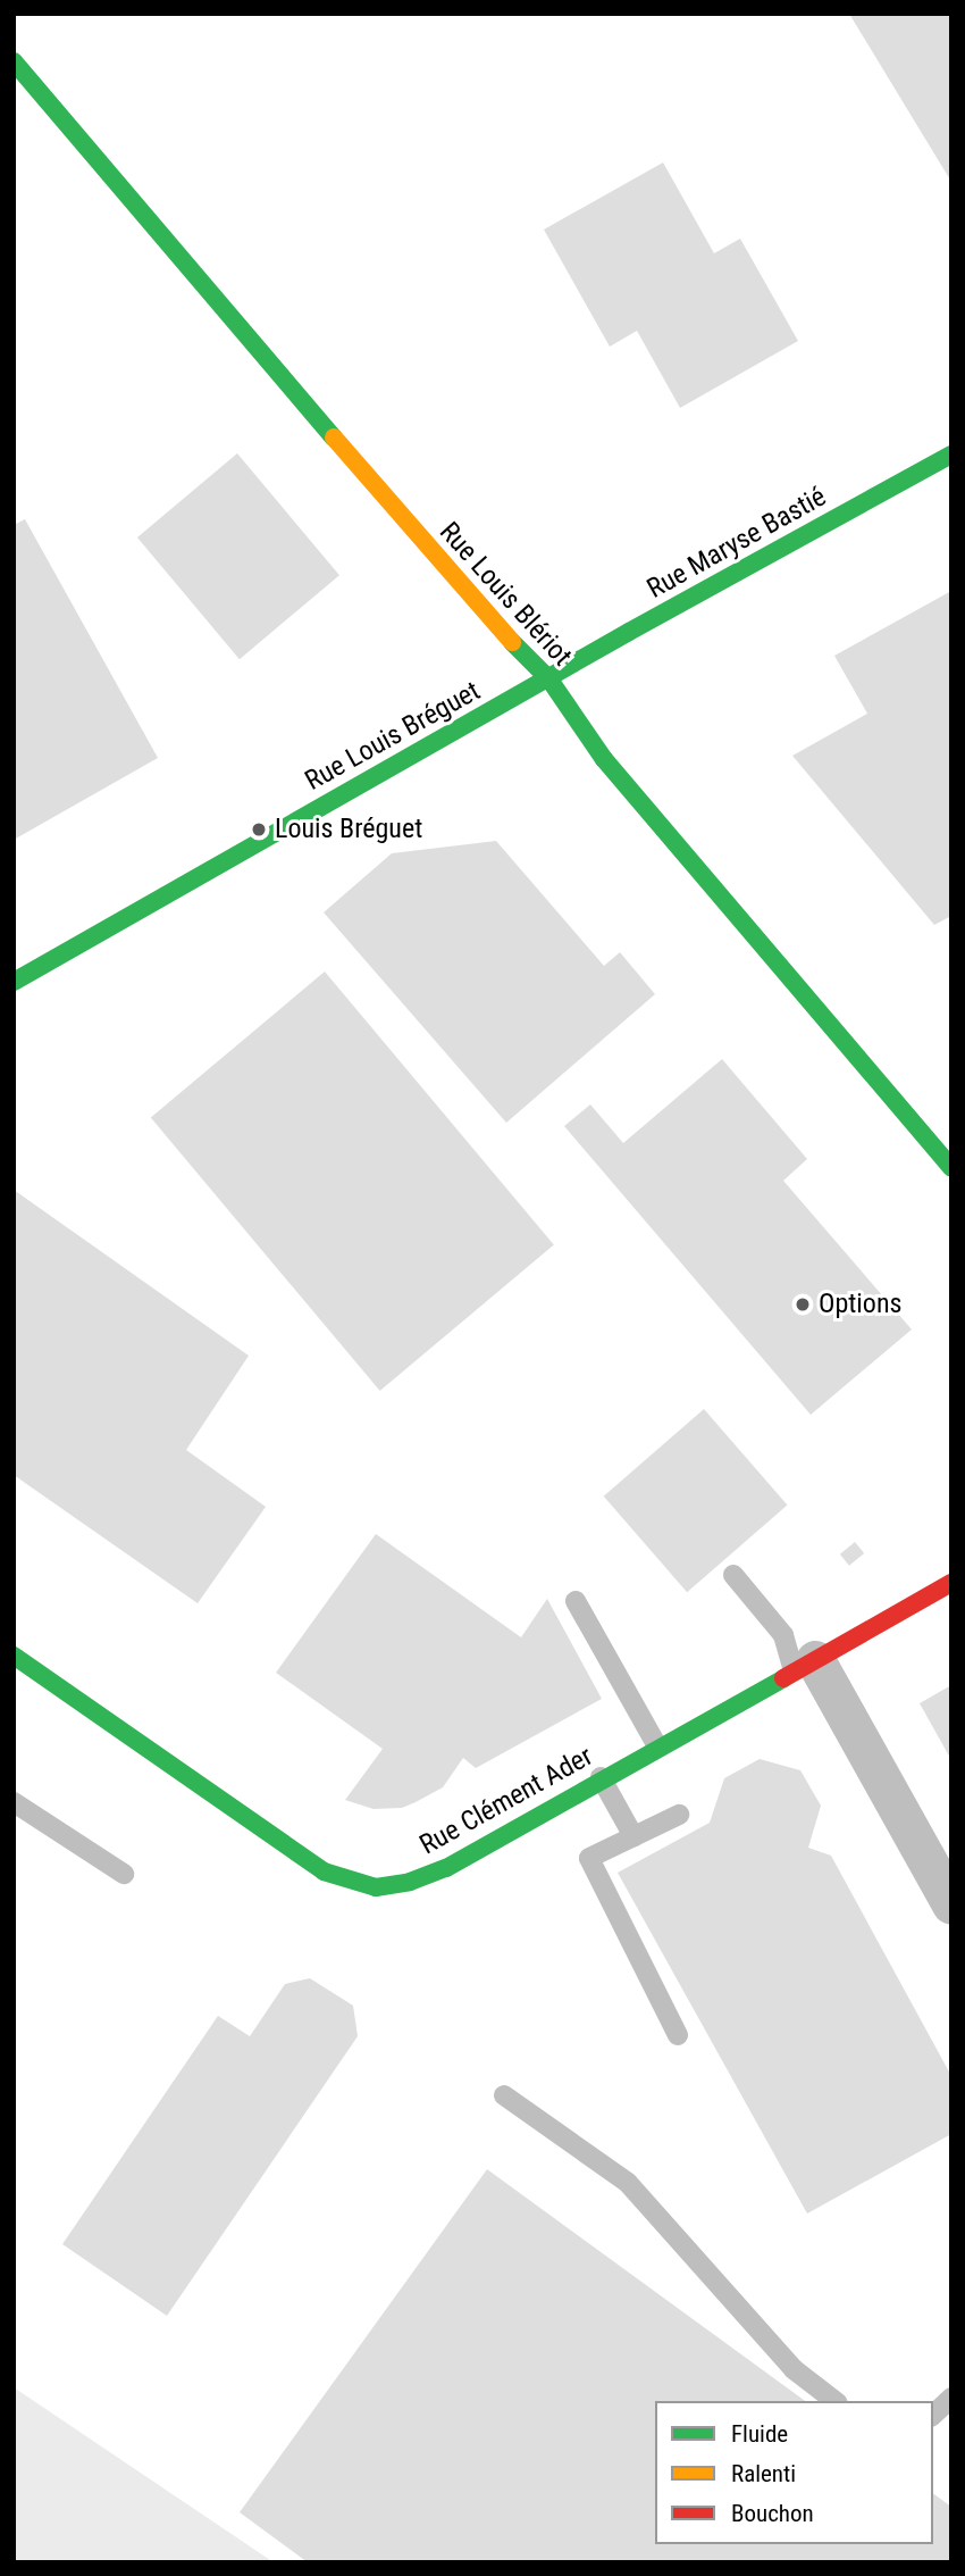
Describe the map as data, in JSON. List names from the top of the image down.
{
  "streets": {
    "street": [
      "Rue Maryse Bastié",
      "Rue Louis Blériot",
      "Rue Louis Bréguet",
      "Rue Clément Ader"
    ]
  },
  "crossings": [
    ["Rue Maryse Bastié", "Rue Louis Blériot"],
    ["Rue Maryse Bastié", "Rue Louis Bréguet"],
    ["Rue Louis Blériot", "Rue Louis Bréguet"]
  ],
  "places": ["Louis Bréguet", "Options"],
  "legend": ["Fluide", "Ralenti", "Bouchon"]
}
